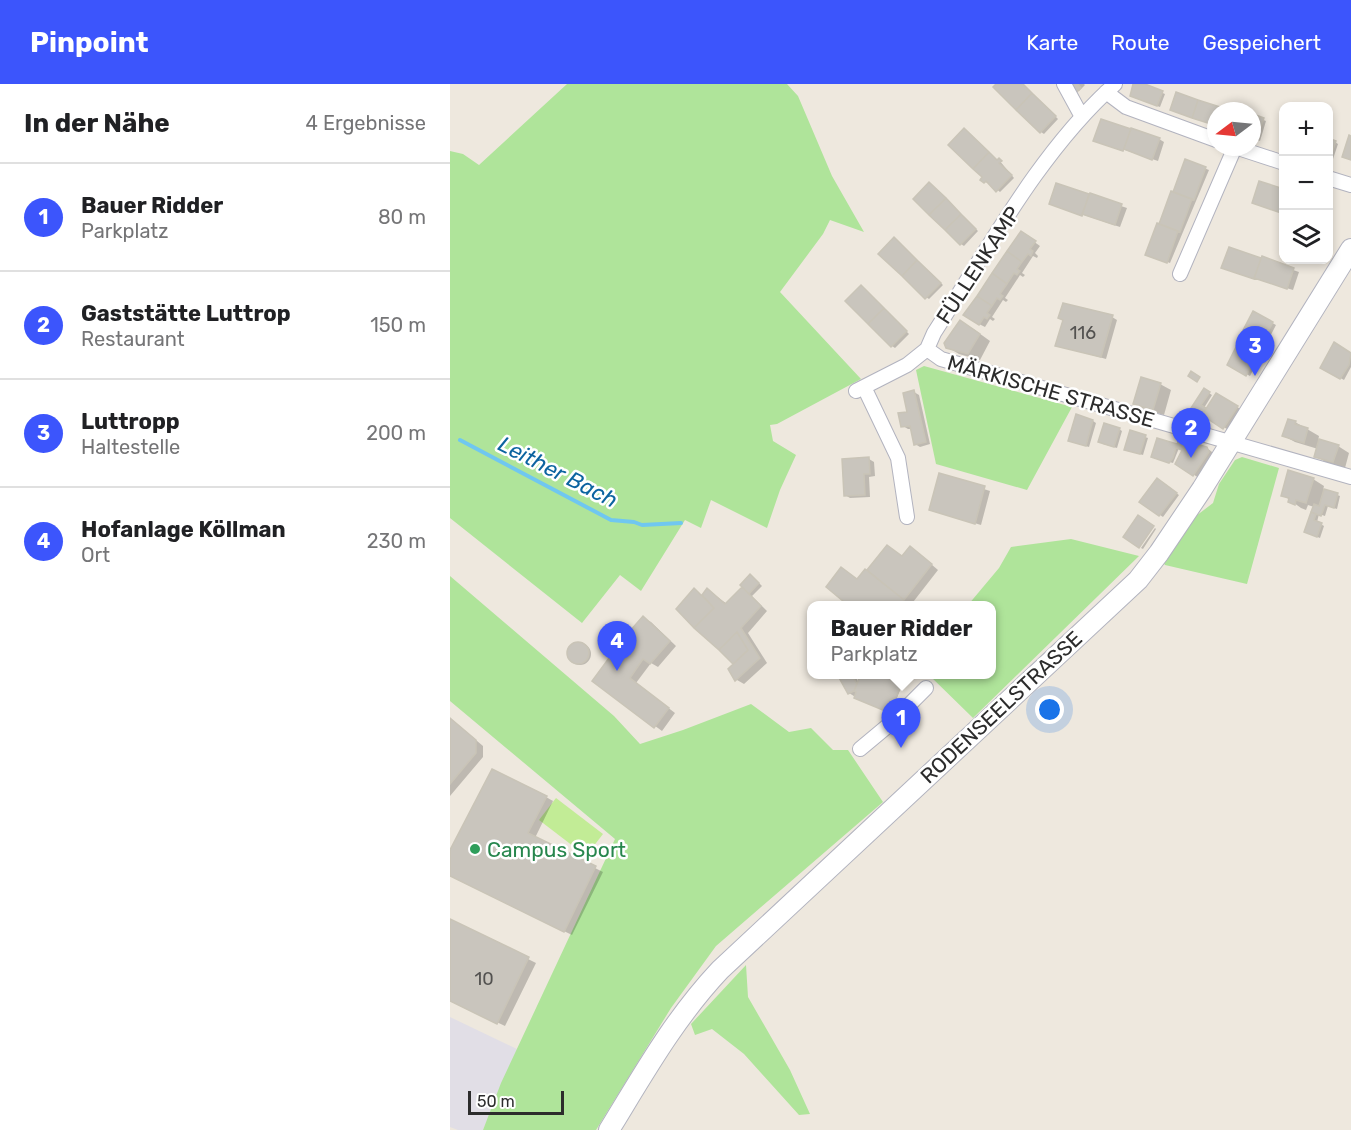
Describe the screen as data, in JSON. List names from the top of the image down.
{
  "streets": {
    "main road": ["RODENSEELSTRASSE"],
    "street": ["FÜLLENKAMP", "MÄRKISCHE STRASSE"]
  },
  "crossings": [
    ["FÜLLENKAMP", "MÄRKISCHE STRASSE"],
    ["MÄRKISCHE STRASSE", "RODENSEELSTRASSE"]
  ],
  "water": ["Leither Bach"],
  "places": ["Campus Sport"],
  "house_numbers": ["116", "10"],
  "scale_bar": "50 m",
  "north": "left",
  "page": {
    "header": "Pinpoint",
    "nav": ["Karte", "Route", "Gespeichert"],
    "heading": ["In der Nähe", "4 Ergebnisse"],
    "map_buttons": ["+", "−"],
    "list": [
      {
        "mark": "1",
        "name": "Bauer Ridder",
        "note": "Parkplatz",
        "value": "80 m"
      },
      {
        "mark": "2",
        "name": "Gaststätte Luttrop",
        "note": "Restaurant",
        "value": "150 m"
      },
      {
        "mark": "3",
        "name": "Luttropp",
        "note": "Haltestelle",
        "value": "200 m"
      },
      {
        "mark": "4",
        "name": "Hofanlage Köllman",
        "note": "Ort",
        "value": "230 m"
      }
    ],
    "pins": [
      "3",
      "2",
      "4",
      "1"
    ],
    "popup": ["Bauer Ridder", "Parkplatz"],
    "scale": "50 m"
  }
}
